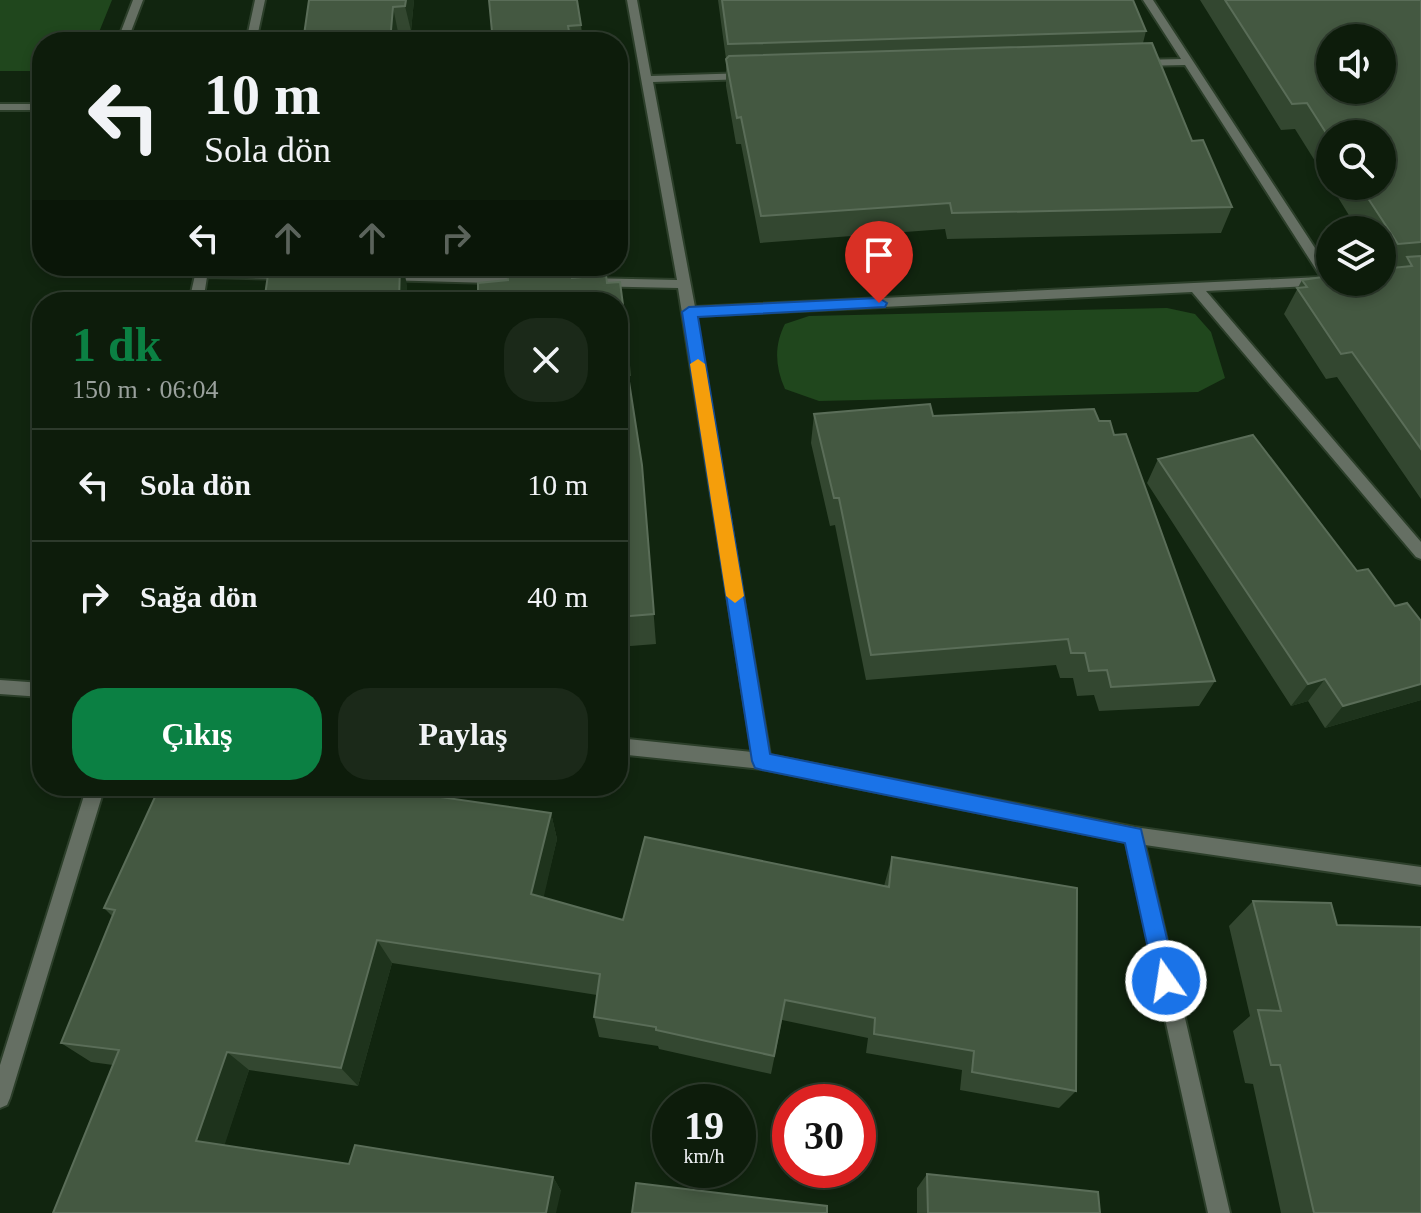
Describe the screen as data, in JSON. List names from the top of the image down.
{
  "page": {
    "turn": ["10 m", "Sola dön"],
    "heading": ["1 dk", "150 m · 06:04"],
    "list": [
      {
        "name": "Sola dön",
        "value": "10 m"
      },
      {
        "name": "Sağa dön",
        "value": "40 m"
      }
    ],
    "buttons": ["Çıkış", "Paylaş"],
    "speed": "19 km/h",
    "limit": "30"
  }
}
